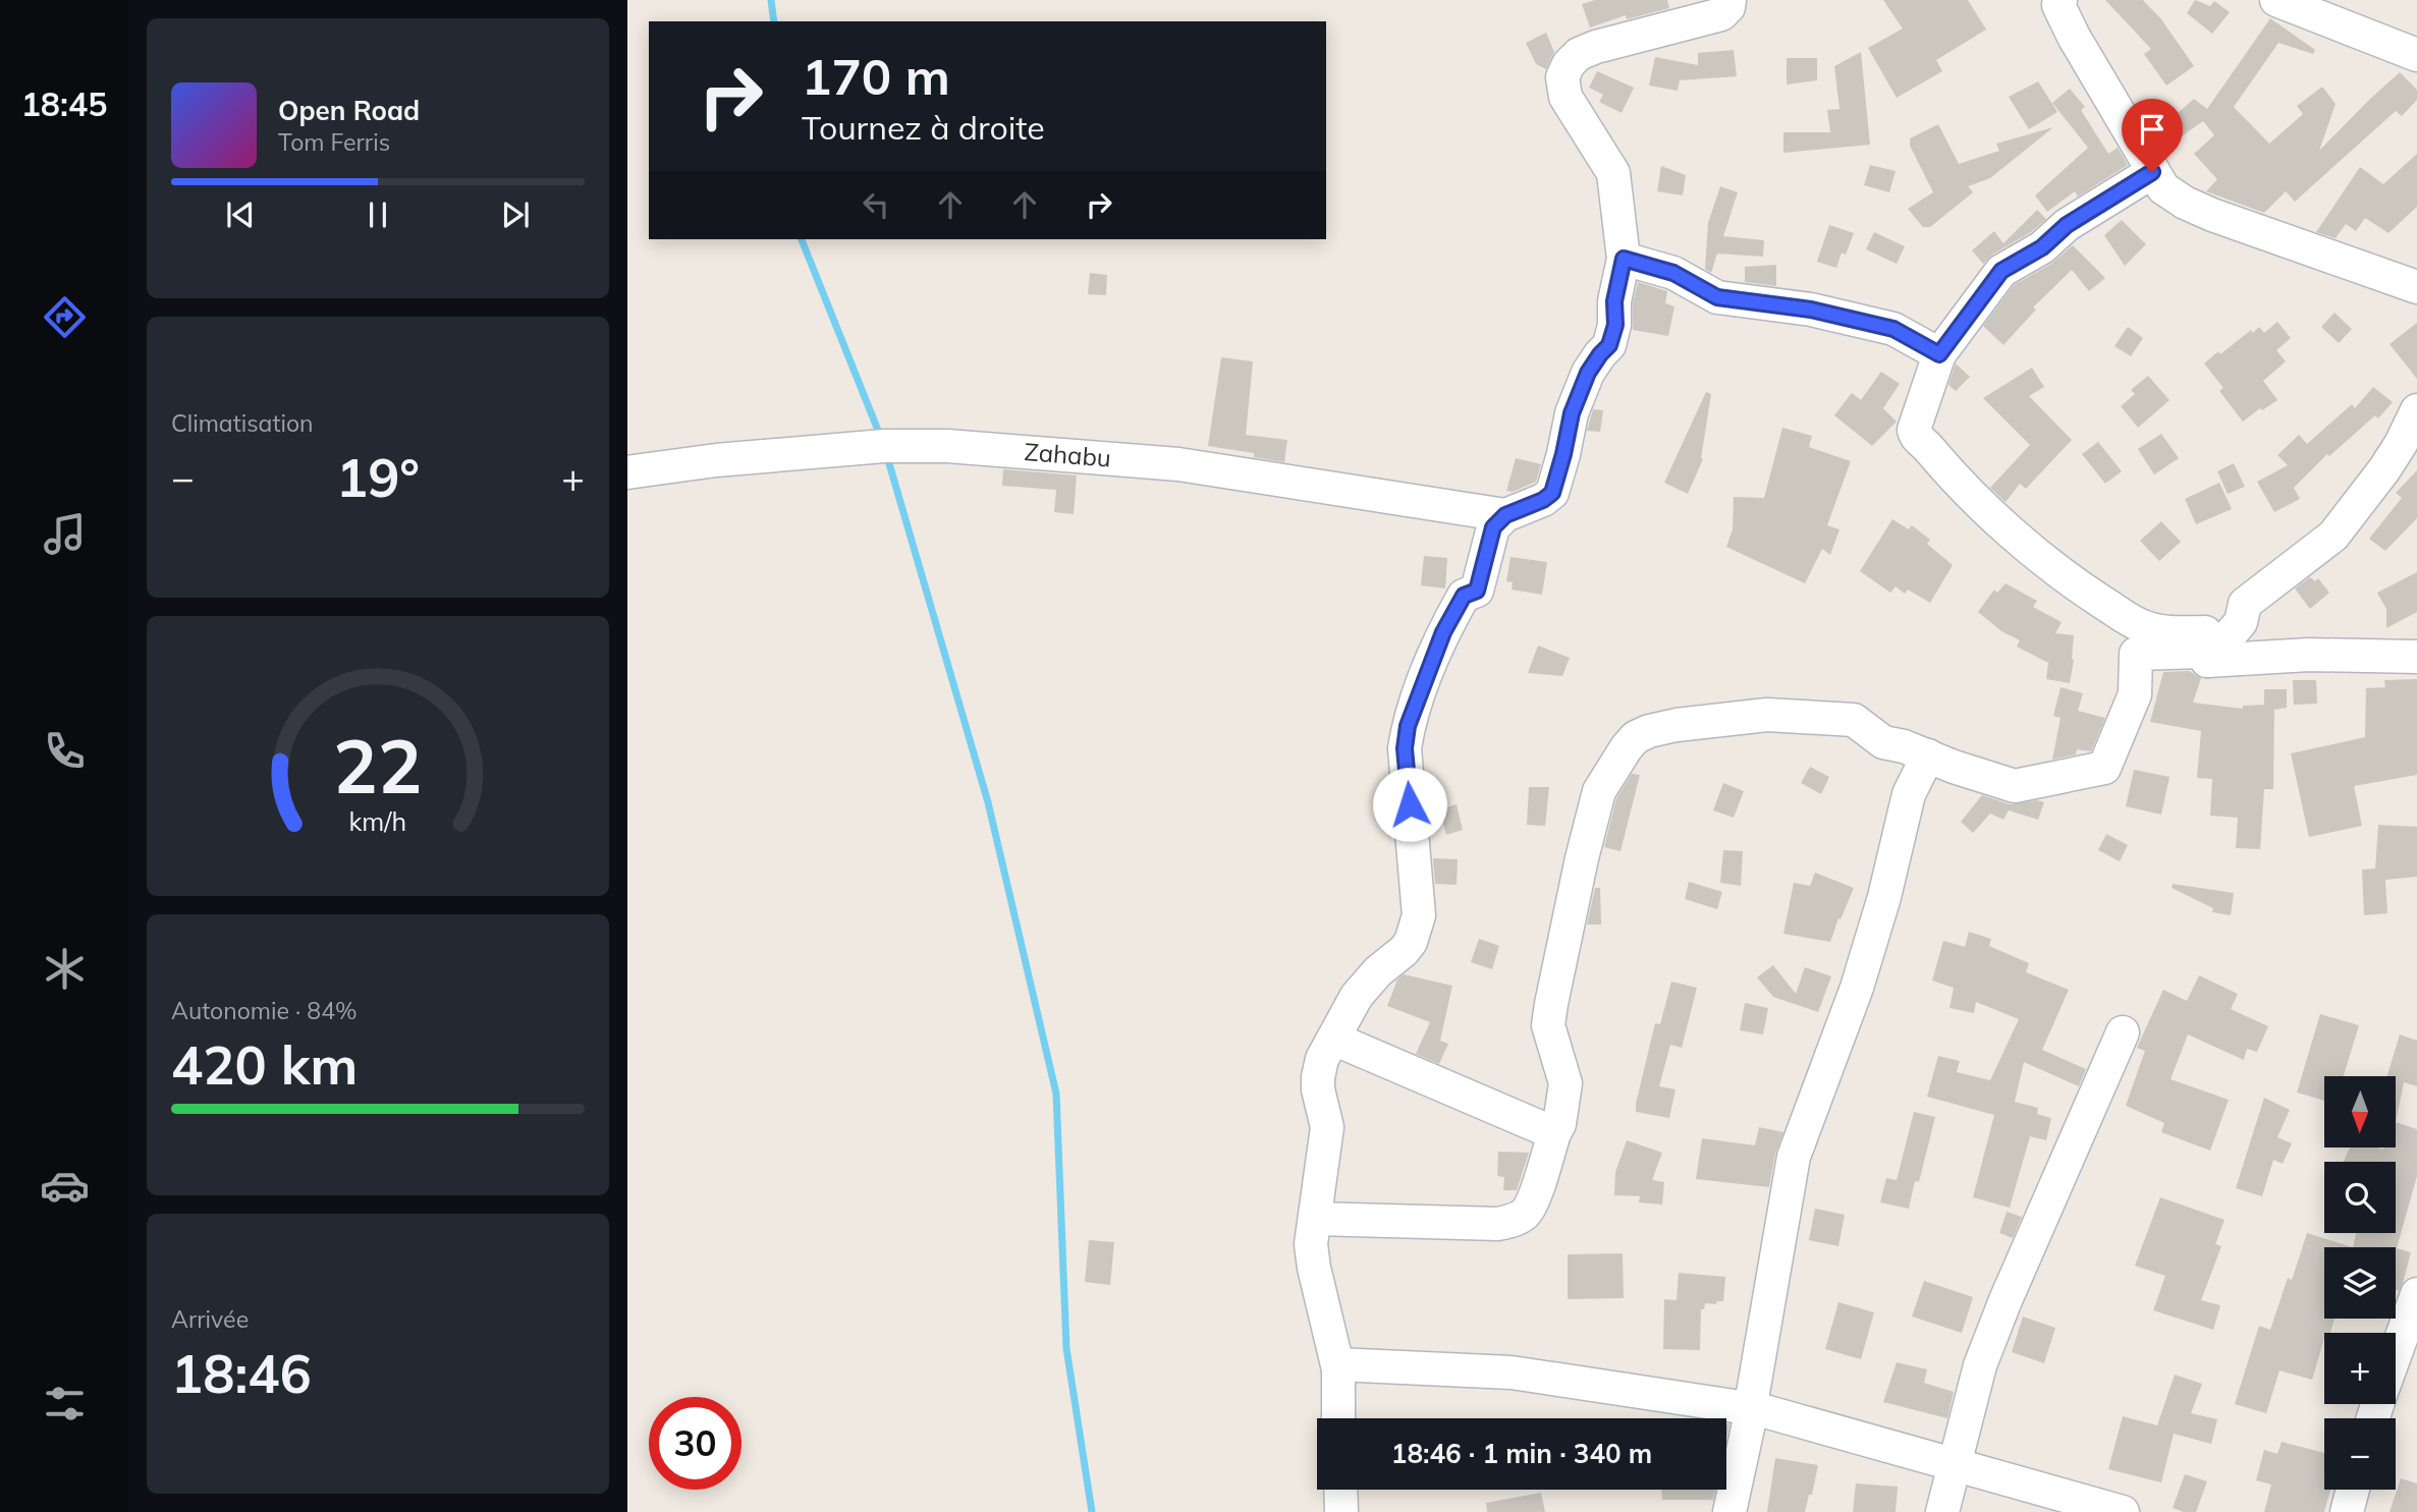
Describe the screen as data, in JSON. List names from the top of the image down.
{
  "streets": {
    "street": ["Zahabu"]
  },
  "north": "bottom",
  "page": {
    "tabs": "18:45",
    "turn": ["170 m", "Tournez à droite"],
    "song": ["Open Road", "Tom Ferris"],
    "tile": [
      "Climatisation",
      ["Autonomie · 84%", "420 km"],
      ["Arrivée", "18:46"]
    ],
    "heat": ["−", "19°", "+"],
    "map_buttons": ["+", "−"],
    "limit": "30",
    "trip": "18:46 · 1 min · 340 m",
    "gauge": ["22", "km/h"]
  }
}
